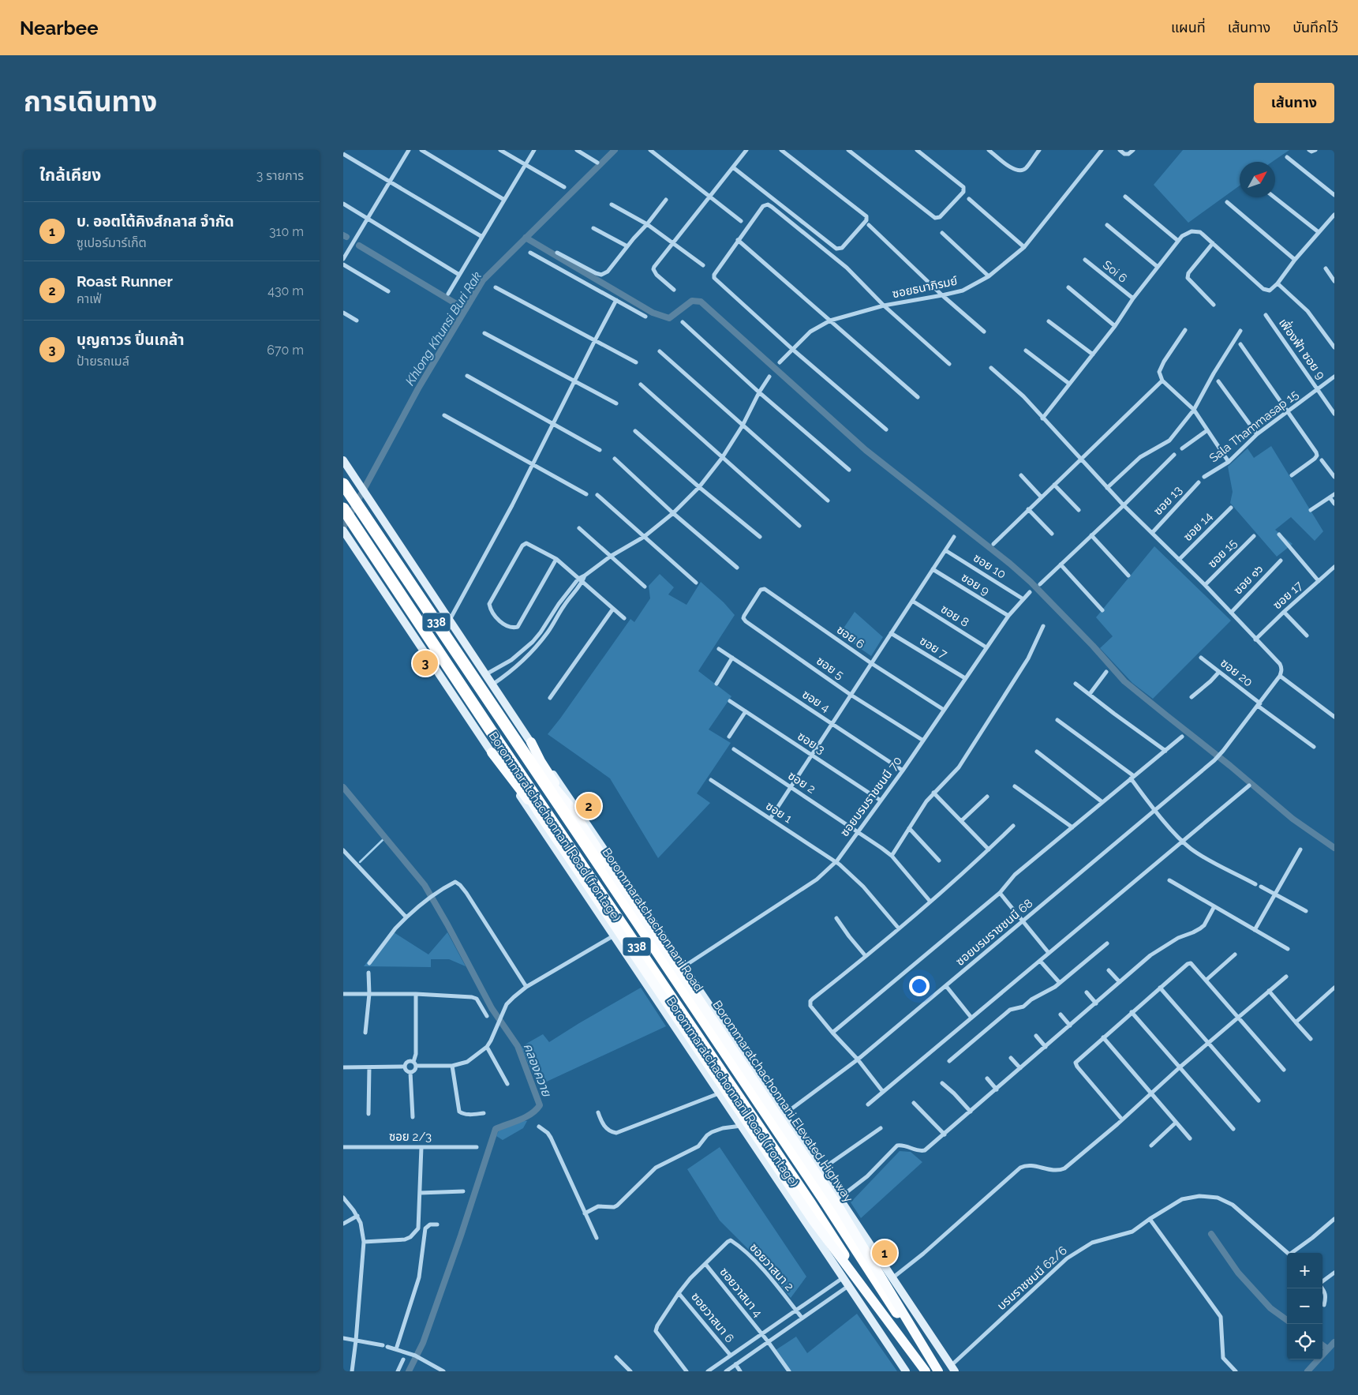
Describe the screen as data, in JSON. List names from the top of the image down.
{
  "streets": {
    "highway": ["338", "Borommaratchachonnani Road"],
    "main road": ["Borommaratchachonnani Road (frontage)", "Borommaratchachonnani Elevated Highway"],
    "street": [
      "Soi 6",
      "ซอยธนาภิรมย์",
      "เฟื่องฟ้า ซอย 9",
      "Sala Thammasap 15",
      "ซอย 13",
      "ซอย 14",
      "ซอย 15",
      "ซอย 10",
      "ซอย ๑๖",
      "ซอย 9",
      "ซอย 17",
      "ซอย 8",
      "ซอย 6",
      "ซอย 7",
      "ซอย 5",
      "ซอย 20",
      "ซอย 4",
      "ซอย 3",
      "ซอย 2",
      "ซอยบรมราชชนนี 70",
      "ซอย 1",
      "ซอยบรมราชชนนี 68",
      "ซอย 2/3",
      "ซอยวาสนา 2",
      "บรมราชชนนี 62/6",
      "ซอยวาสนา 4",
      "ซอยวาสนา 6"
    ]
  },
  "crossings": [
    ["เฟื่องฟ้า ซอย 9", "Sala Thammasap 15"],
    ["ซอย 10", "ซอยบรมราชชนนี 70"],
    ["ซอย 9", "ซอยบรมราชชนนี 70"],
    ["ซอย 8", "ซอยบรมราชชนนี 70"],
    ["338", "ซอยบรมราชชนนี 70"],
    ["338", "ซอยบรมราชชนนี 68"],
    ["338", "บรมราชชนนี 62/6"],
    ["ซอย 6", "ซอย 5"],
    ["ซอย 6", "ซอยบรมราชชนนี 70"],
    ["ซอย 7", "ซอยบรมราชชนนี 70"],
    ["ซอย 5", "ซอยบรมราชชนนี 70"],
    ["ซอย 20", "ซอยบรมราชชนนี 68"],
    ["ซอย 4", "ซอยบรมราชชนนี 70"],
    ["ซอย 3", "ซอยบรมราชชนนี 70"],
    ["ซอย 2", "ซอยบรมราชชนนี 70"],
    ["ซอยบรมราชชนนี 70", "ซอย 1"],
    ["Borommaratchachonnani Road", "Borommaratchachonnani Elevated Highway"],
    ["ซอยวาสนา 2", "ซอยวาสนา 4"]
  ],
  "water": ["Khlong Khunsi Buri Rak", "คลองควาย"],
  "north": "top right",
  "page": {
    "header": "Nearbee",
    "nav": ["แผนที่", "เส้นทาง", "บันทึกไว้"],
    "title": "การเดินทาง",
    "buttons": "เส้นทาง",
    "heading": ["ใกล้เคียง", "3 รายการ"],
    "list": [
      {
        "mark": "1",
        "name": "บ. ออตโต้คิงส์กลาส จำกัด",
        "note": "ซูเปอร์มาร์เก็ต",
        "value": "310 m"
      },
      {
        "mark": "2",
        "name": "Roast Runner",
        "note": "คาเฟ่",
        "value": "430 m"
      },
      {
        "mark": "3",
        "name": "บุญถาวร ปิ่นเกล้า",
        "note": "ป้ายรถเมล์",
        "value": "670 m"
      }
    ],
    "pins": ["3", "2", "1"],
    "map_buttons": ["+", "−"]
  }
}
